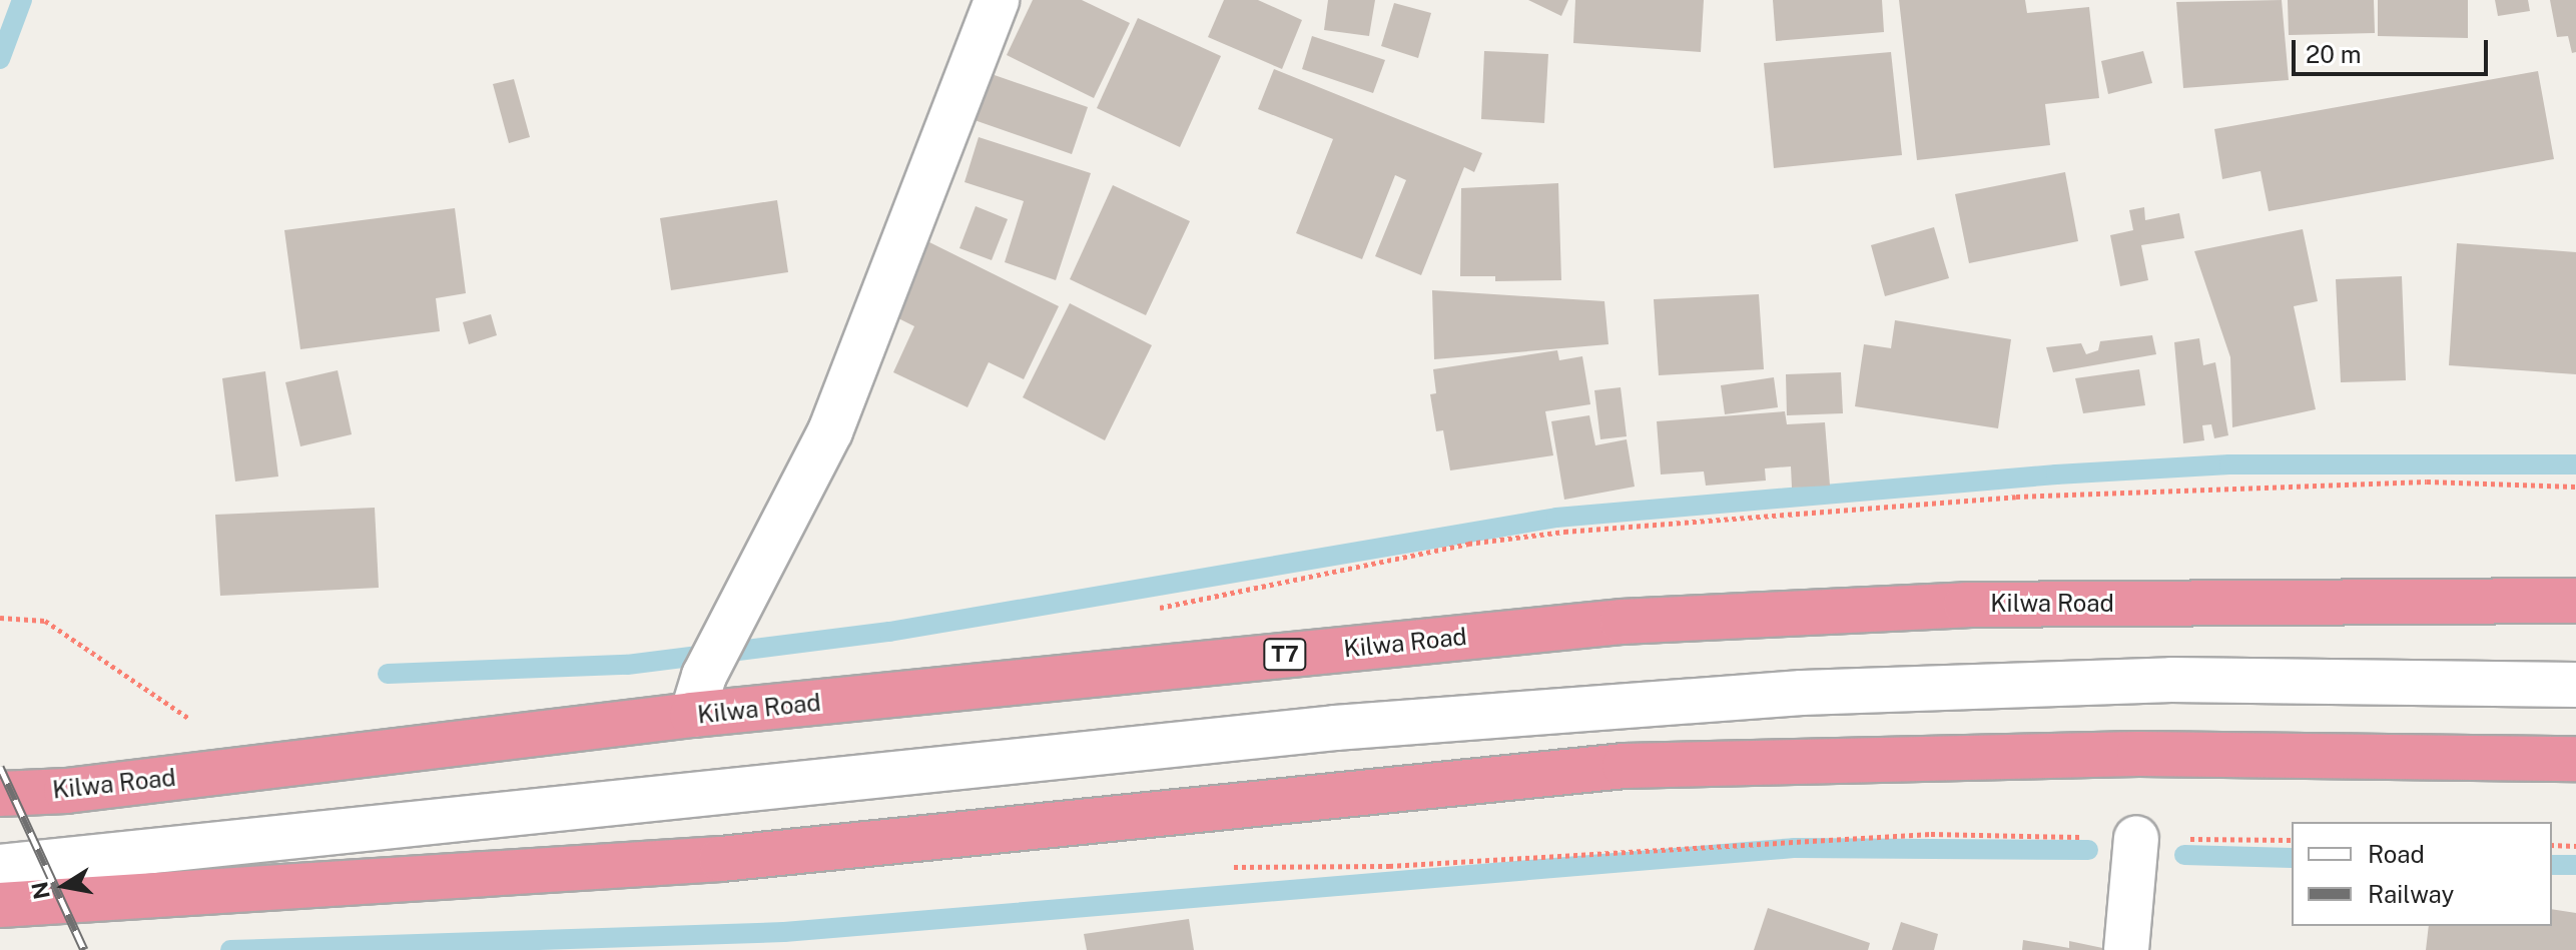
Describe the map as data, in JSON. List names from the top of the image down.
{
  "streets": {
    "highway": ["Kilwa Road", "T7"]
  },
  "legend": ["Road", "Railway"],
  "scale_bar": "20 m",
  "north": "left"
}
